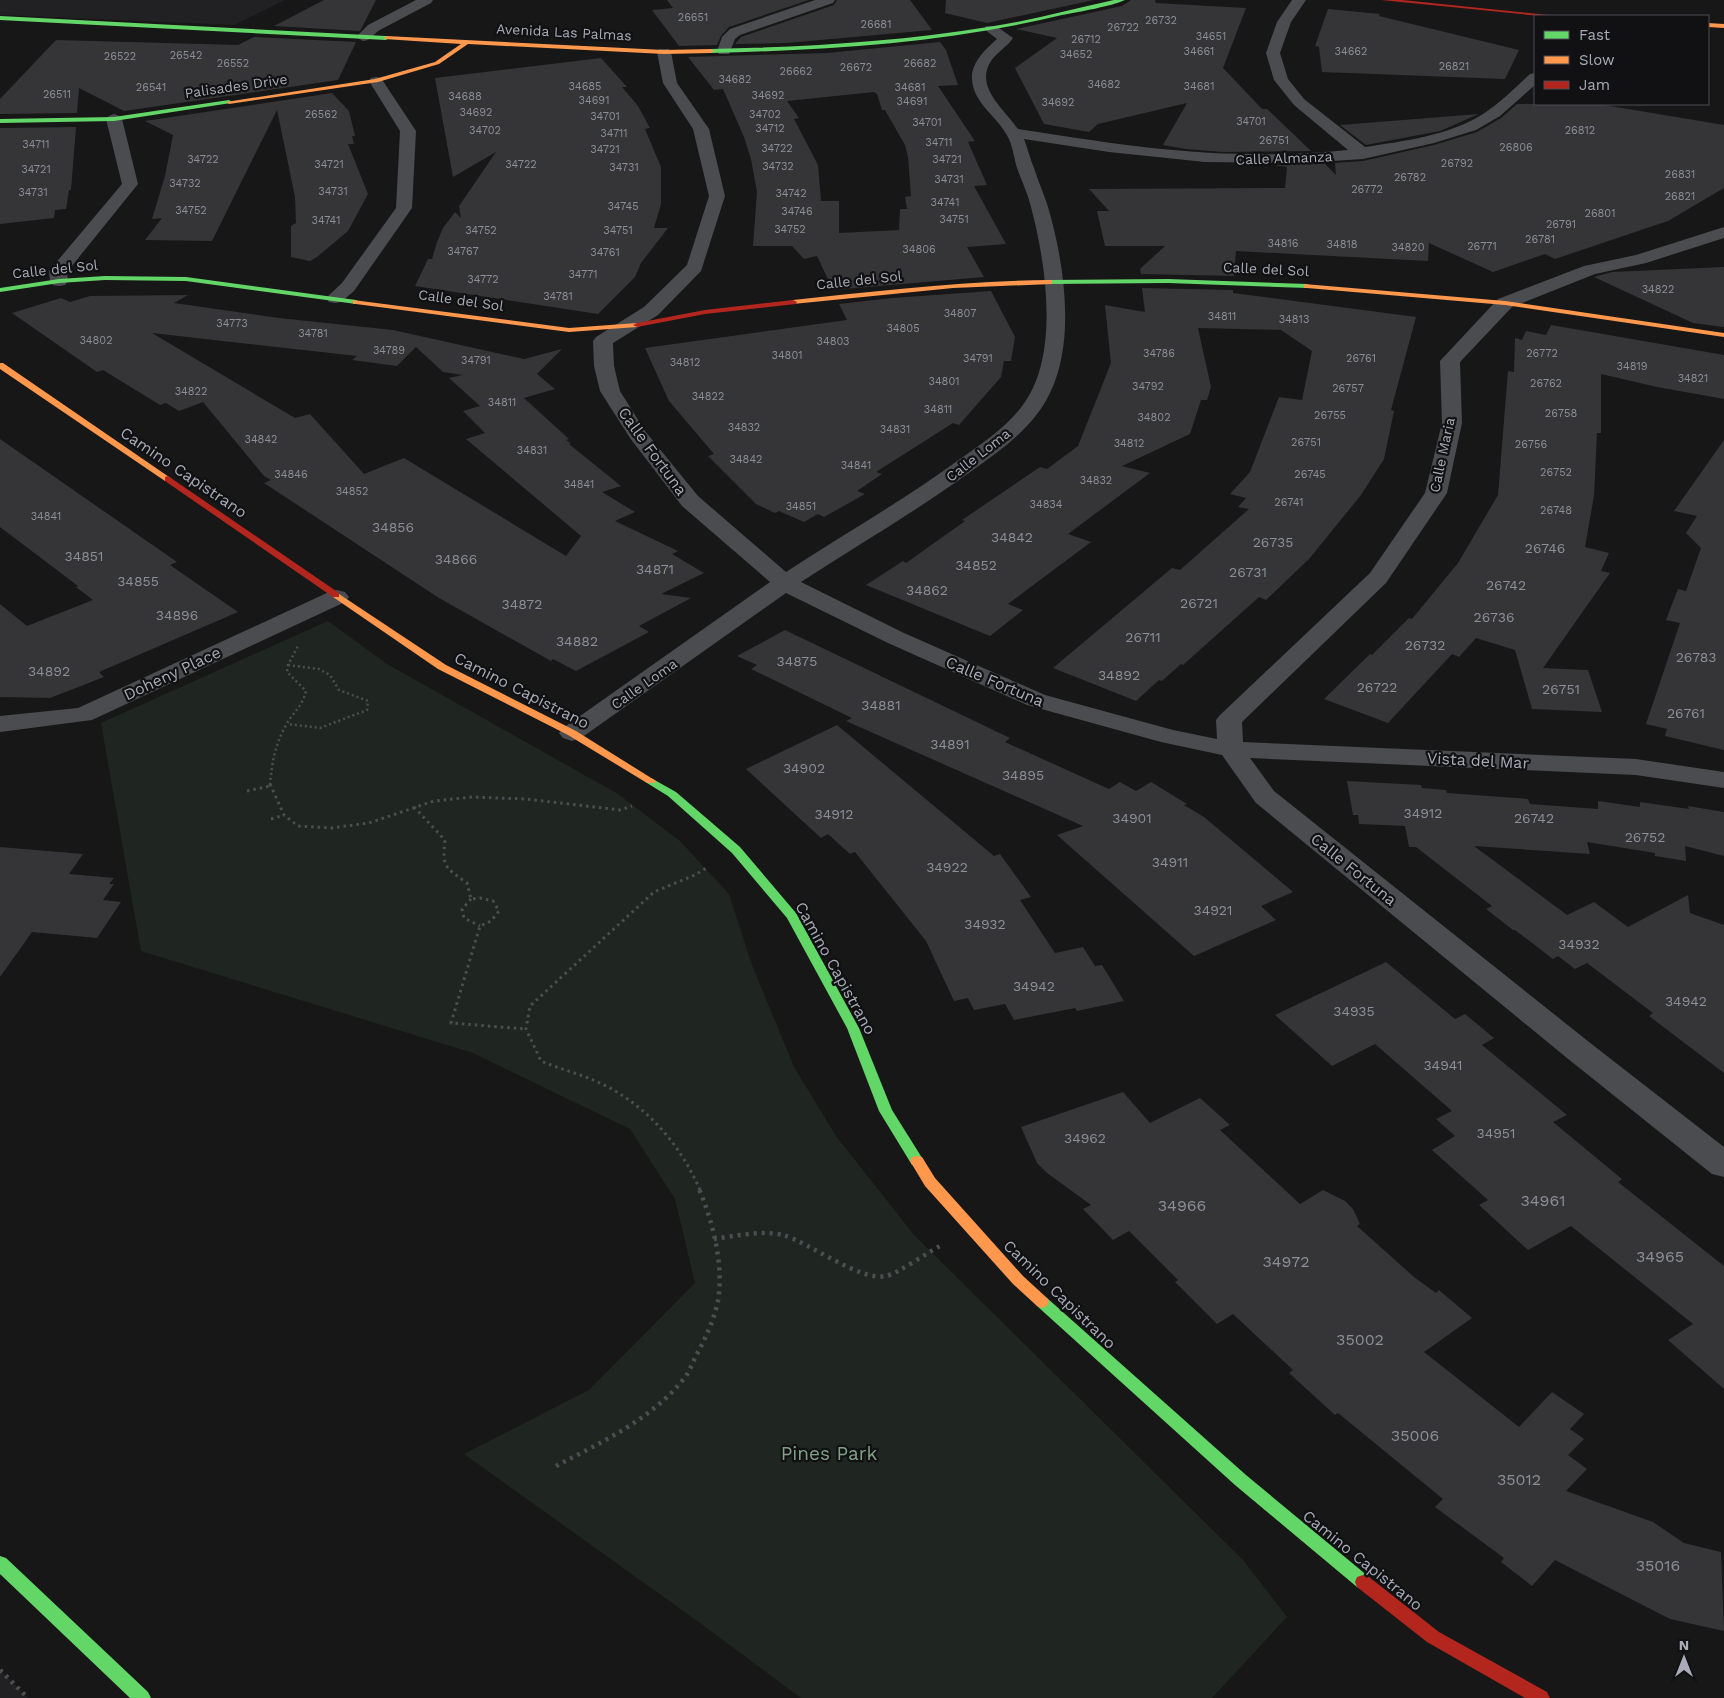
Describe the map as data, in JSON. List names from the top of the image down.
{
  "streets": {
    "street": [
      "Avenida Las Palmas",
      "Palisades Drive",
      "Calle Almanza",
      "Calle del Sol",
      "Calle Fortuna",
      "Calle Loma",
      "Calle Maria",
      "Camino Capistrano",
      "Doheny Place",
      "Vista del Mar"
    ]
  },
  "crossings": [
    ["Avenida Las Palmas", "Palisades Drive"],
    ["Avenida Las Palmas", "Calle Fortuna"],
    ["Avenida Las Palmas", "Calle Loma"],
    ["Calle Almanza", "Calle Loma"],
    ["Calle del Sol", "Calle Fortuna"],
    ["Calle del Sol", "Calle Loma"],
    ["Calle del Sol", "Calle Maria"],
    ["Calle Fortuna", "Calle Loma"],
    ["Calle Fortuna", "Calle Maria"],
    ["Calle Fortuna", "Vista del Mar"],
    ["Calle Loma", "Camino Capistrano"],
    ["Calle Maria", "Vista del Mar"],
    ["Camino Capistrano", "Doheny Place"]
  ],
  "parks": ["Pines Park"],
  "house_numbers": [
    "26651",
    "26732",
    "26681",
    "26722",
    "34651",
    "26712",
    "34661",
    "34662",
    "34652",
    "26542",
    "26522",
    "26552",
    "26682",
    "26821",
    "26672",
    "26662",
    "34682",
    "34682",
    "34685",
    "34681",
    "26541",
    "34681",
    "26511",
    "34692",
    "34688",
    "34691",
    "34691",
    "34692",
    "34692",
    "26562",
    "34702",
    "34701",
    "34701",
    "34701",
    "34712",
    "34702",
    "26812",
    "34711",
    "26751",
    "34711",
    "34711",
    "26806",
    "34722",
    "34721",
    "34722",
    "34721",
    "26792",
    "34721",
    "34722",
    "34732",
    "34731",
    "34721",
    "26831",
    "26782",
    "34731",
    "34732",
    "26772",
    "34731",
    "34731",
    "34742",
    "26821",
    "34741",
    "34745",
    "34752",
    "34746",
    "26801",
    "34751",
    "34741",
    "26791",
    "34752",
    "34752",
    "34751",
    "26781",
    "34816",
    "34818",
    "26771",
    "34820",
    "34806",
    "34767",
    "34761",
    "34771",
    "34772",
    "34822",
    "34781",
    "34807",
    "34811",
    "34813",
    "34773",
    "34805",
    "34781",
    "34802",
    "34803",
    "34789",
    "34786",
    "26772",
    "34801",
    "34791",
    "26761",
    "34791",
    "34812",
    "34819",
    "34821",
    "34801",
    "26762",
    "34792",
    "26757",
    "34822",
    "34822",
    "34811",
    "34811",
    "26758",
    "26755",
    "34802",
    "34832",
    "34831",
    "34842",
    "26751",
    "34812",
    "26756",
    "34831",
    "34842",
    "34841",
    "26752",
    "34846",
    "26745",
    "34832",
    "34841",
    "34852",
    "26741",
    "34834",
    "34851",
    "26748",
    "34841",
    "34856",
    "34842",
    "26735",
    "26746",
    "34851",
    "34866",
    "34852",
    "34871",
    "26731",
    "34855",
    "26742",
    "34862",
    "26721",
    "34872",
    "34896",
    "26736",
    "26711",
    "34882",
    "26732",
    "26783",
    "34875",
    "34892",
    "34892",
    "26722",
    "26751",
    "34881",
    "26761",
    "34891",
    "34902",
    "34895",
    "34912",
    "34912",
    "34901",
    "26742",
    "26752",
    "34911",
    "34922",
    "34921",
    "34932",
    "34932",
    "34942",
    "34942",
    "34935",
    "34941",
    "34951",
    "34962",
    "34961",
    "34966",
    "34965",
    "34972",
    "35002",
    "35006",
    "35012",
    "35016"
  ],
  "legend": ["Fast", "Slow", "Jam"],
  "north": "top"
}
